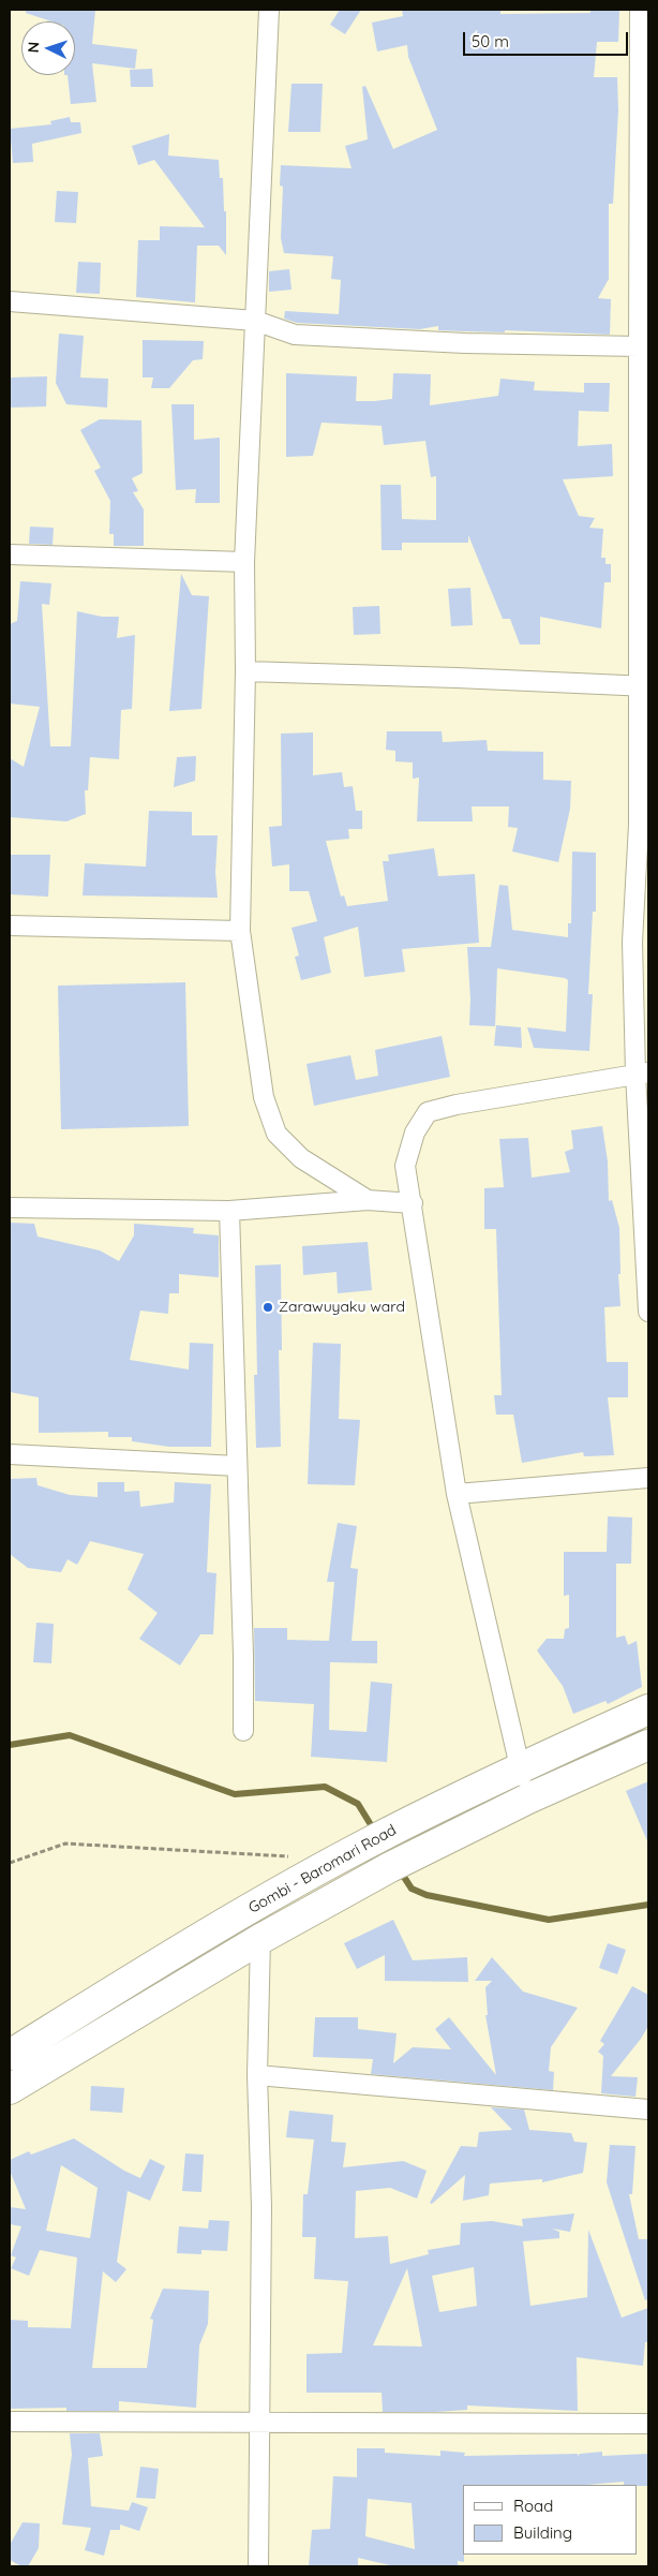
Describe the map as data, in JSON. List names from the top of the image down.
{
  "streets": {
    "main road": ["Gombi - Baromari Road"]
  },
  "places": ["Zarawuyaku ward"],
  "legend": ["Road", "Building"],
  "scale_bar": "50 m",
  "north": "left"
}
